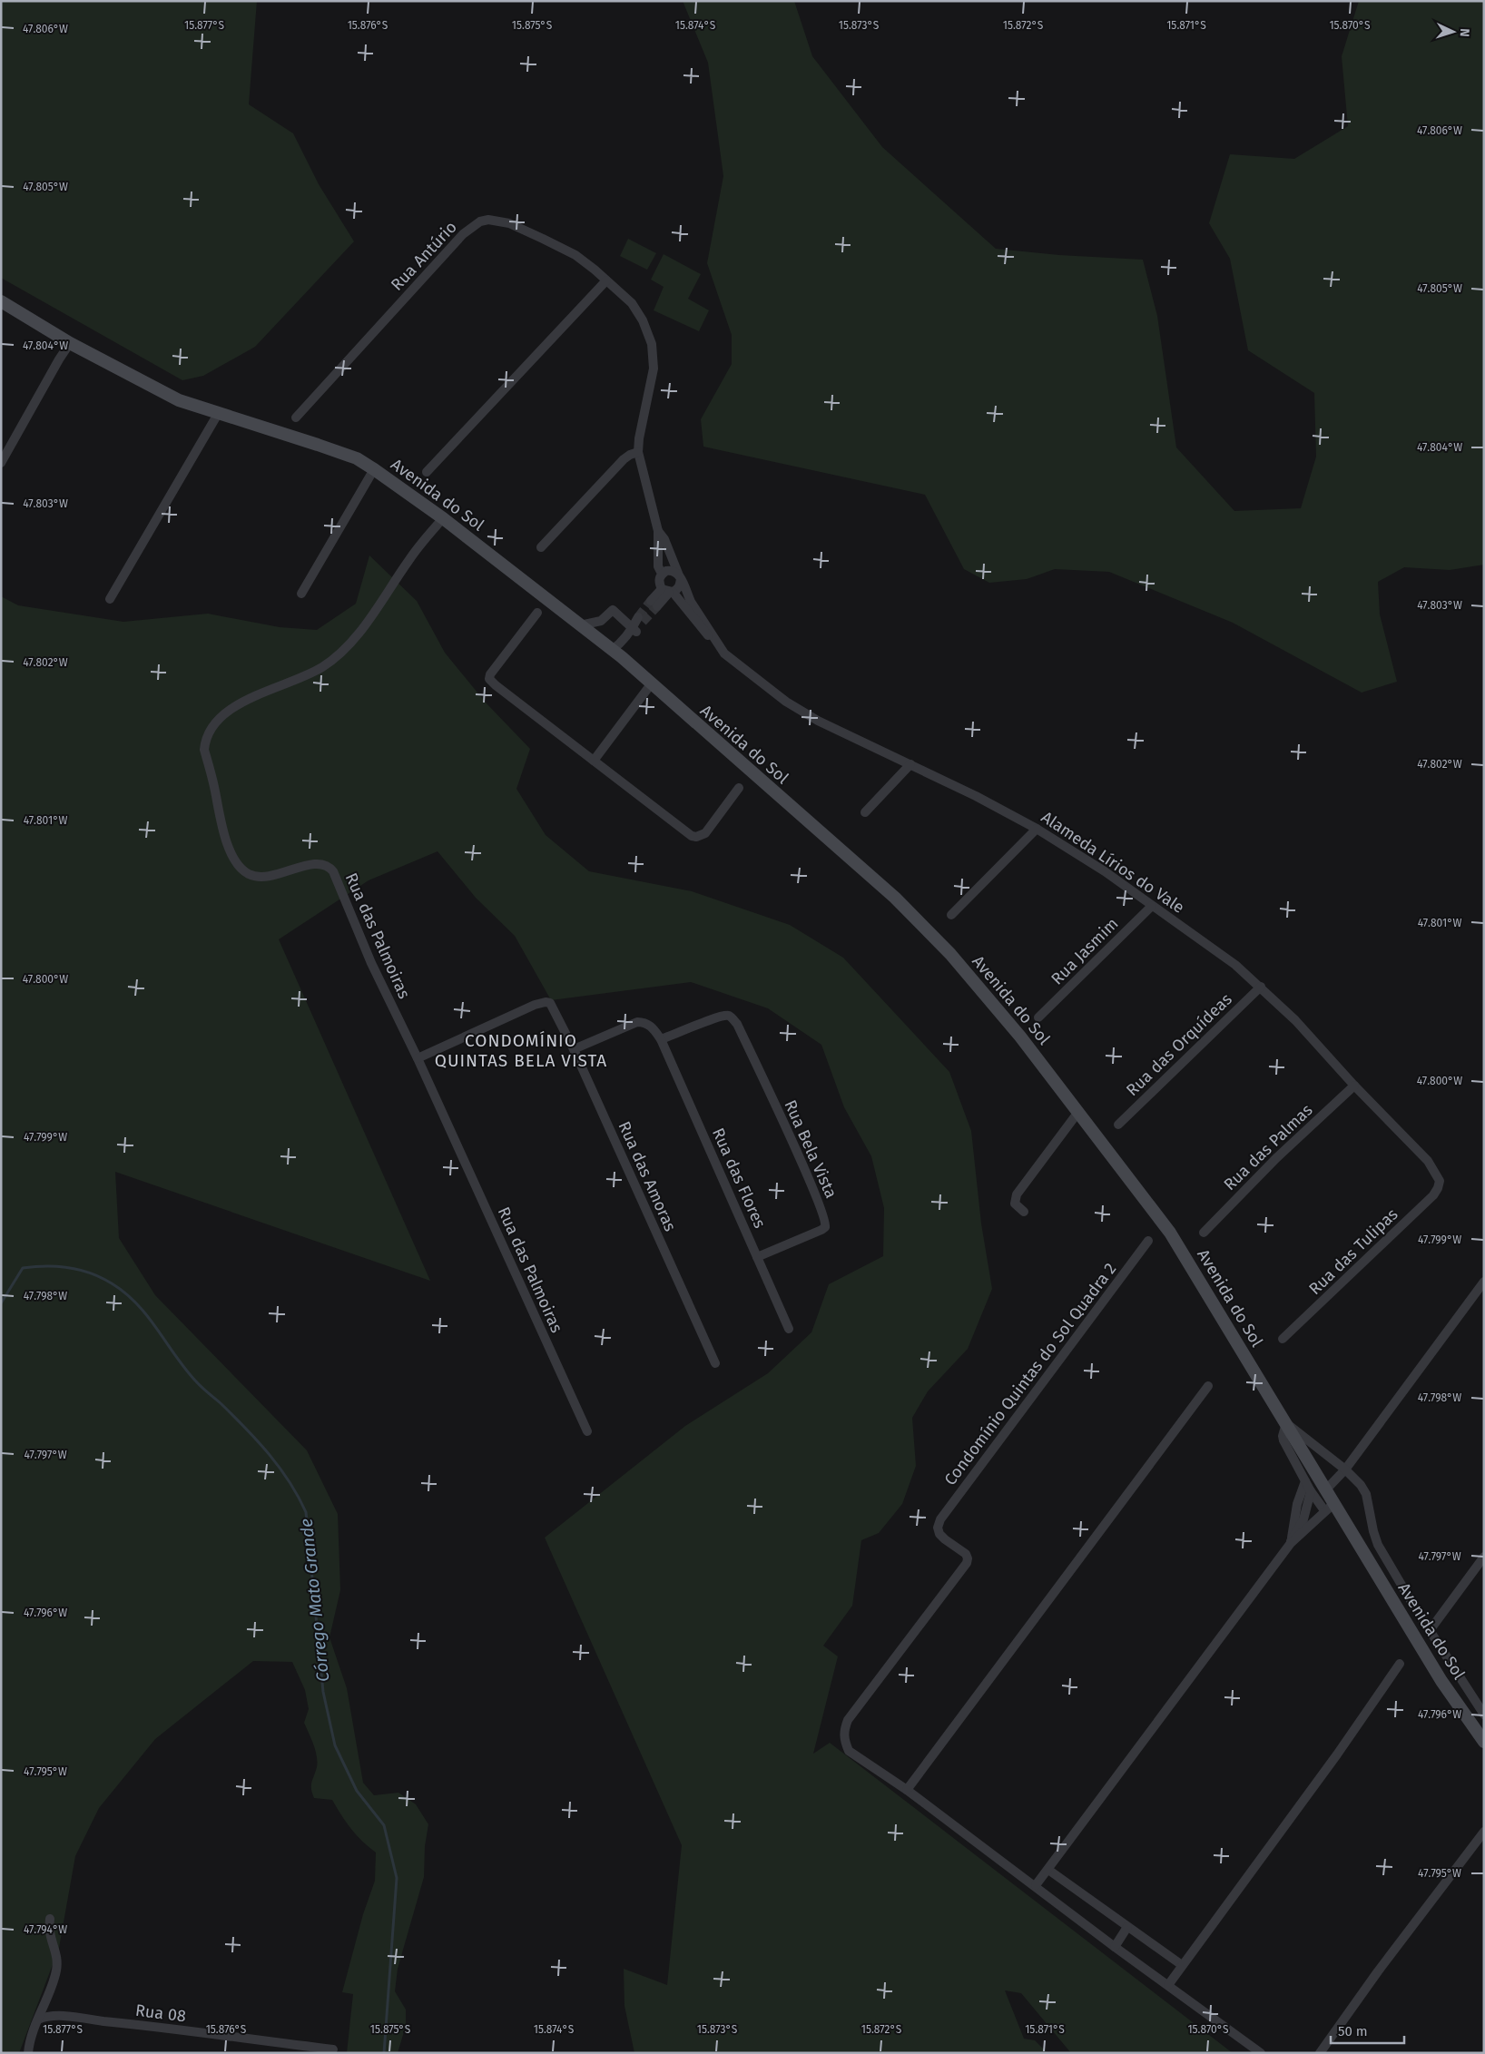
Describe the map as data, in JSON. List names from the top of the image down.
{
  "streets": {
    "street": [
      "Rua Antúrio",
      "Avenida do Sol",
      "Alameda Lírios do Vale",
      "Rua das Palmoiras",
      "Rua Jasmim",
      "Rua das Orquídeas",
      "Rua das Palmas",
      "Rua Bela Vista",
      "Rua das Amoras",
      "Rua das Flores",
      "Rua das Tulipas",
      "Condomínio Quintas do Sol Quadra 2",
      "Rua 08"
    ]
  },
  "crossings": [
    ["Rua Antúrio", "Alameda Lírios do Vale"],
    ["Avenida do Sol", "Rua das Palmoiras"],
    ["Alameda Lírios do Vale", "Rua Jasmim"],
    ["Alameda Lírios do Vale", "Rua das Orquídeas"],
    ["Alameda Lírios do Vale", "Rua das Palmas"],
    ["Alameda Lírios do Vale", "Rua das Tulipas"],
    ["Rua das Palmoiras", "Rua das Amoras"],
    ["Rua Bela Vista", "Rua das Flores"],
    ["Rua das Amoras", "Rua das Flores"]
  ],
  "districts": ["CONDOMÍNIO QUINTAS BELA VISTA"],
  "water": ["Córrego Mato Grande"],
  "scale_bar": "50 m",
  "north": "right",
  "coordinates": [
    "15.877°S",
    "15.876°S",
    "15.875°S",
    "15.874°S",
    "15.873°S",
    "15.872°S",
    "15.871°S",
    "15.870°S",
    "47.806°W",
    "47.805°W",
    "47.804°W",
    "47.803°W",
    "47.802°W",
    "47.801°W",
    "47.800°W",
    "47.799°W",
    "47.798°W",
    "47.797°W",
    "47.796°W",
    "47.795°W",
    "47.794°W"
  ]
}
